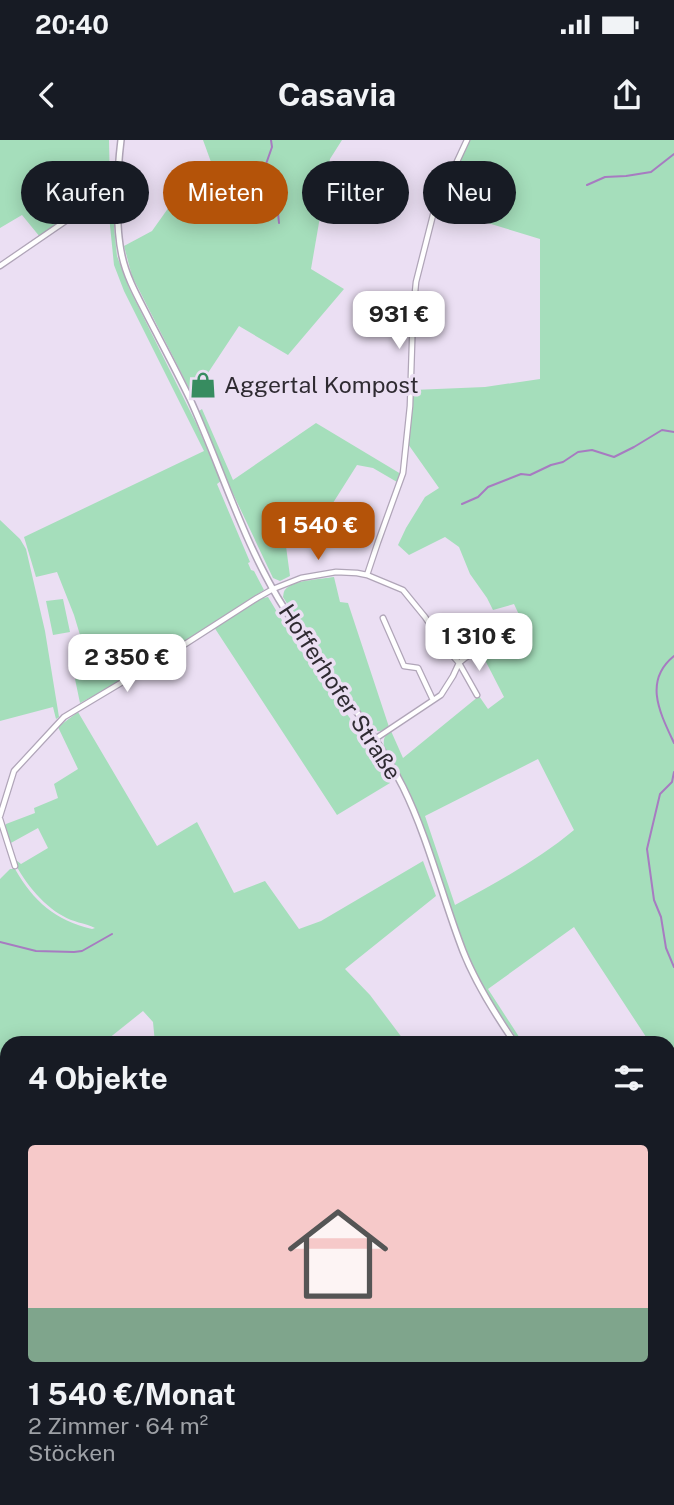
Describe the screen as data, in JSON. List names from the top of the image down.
{
  "streets": {
    "street": ["Hofferhofer Straße"]
  },
  "places": {
    "shop": ["Aggertal Kompost"]
  },
  "page": {
    "status": "20:40",
    "header": "Casavia",
    "chip": [
      "Kaufen",
      "Mieten",
      "Filter",
      "Neu"
    ],
    "price": [
      "931 €",
      "1 540 €",
      "1 310 €",
      "2 350 €"
    ],
    "heading": "4 Objekte",
    "list": [
      {
        "name": "1 540 €/Monat",
        "note": "2 Zimmer · 64 m² · Stöcken"
      }
    ]
  }
}
